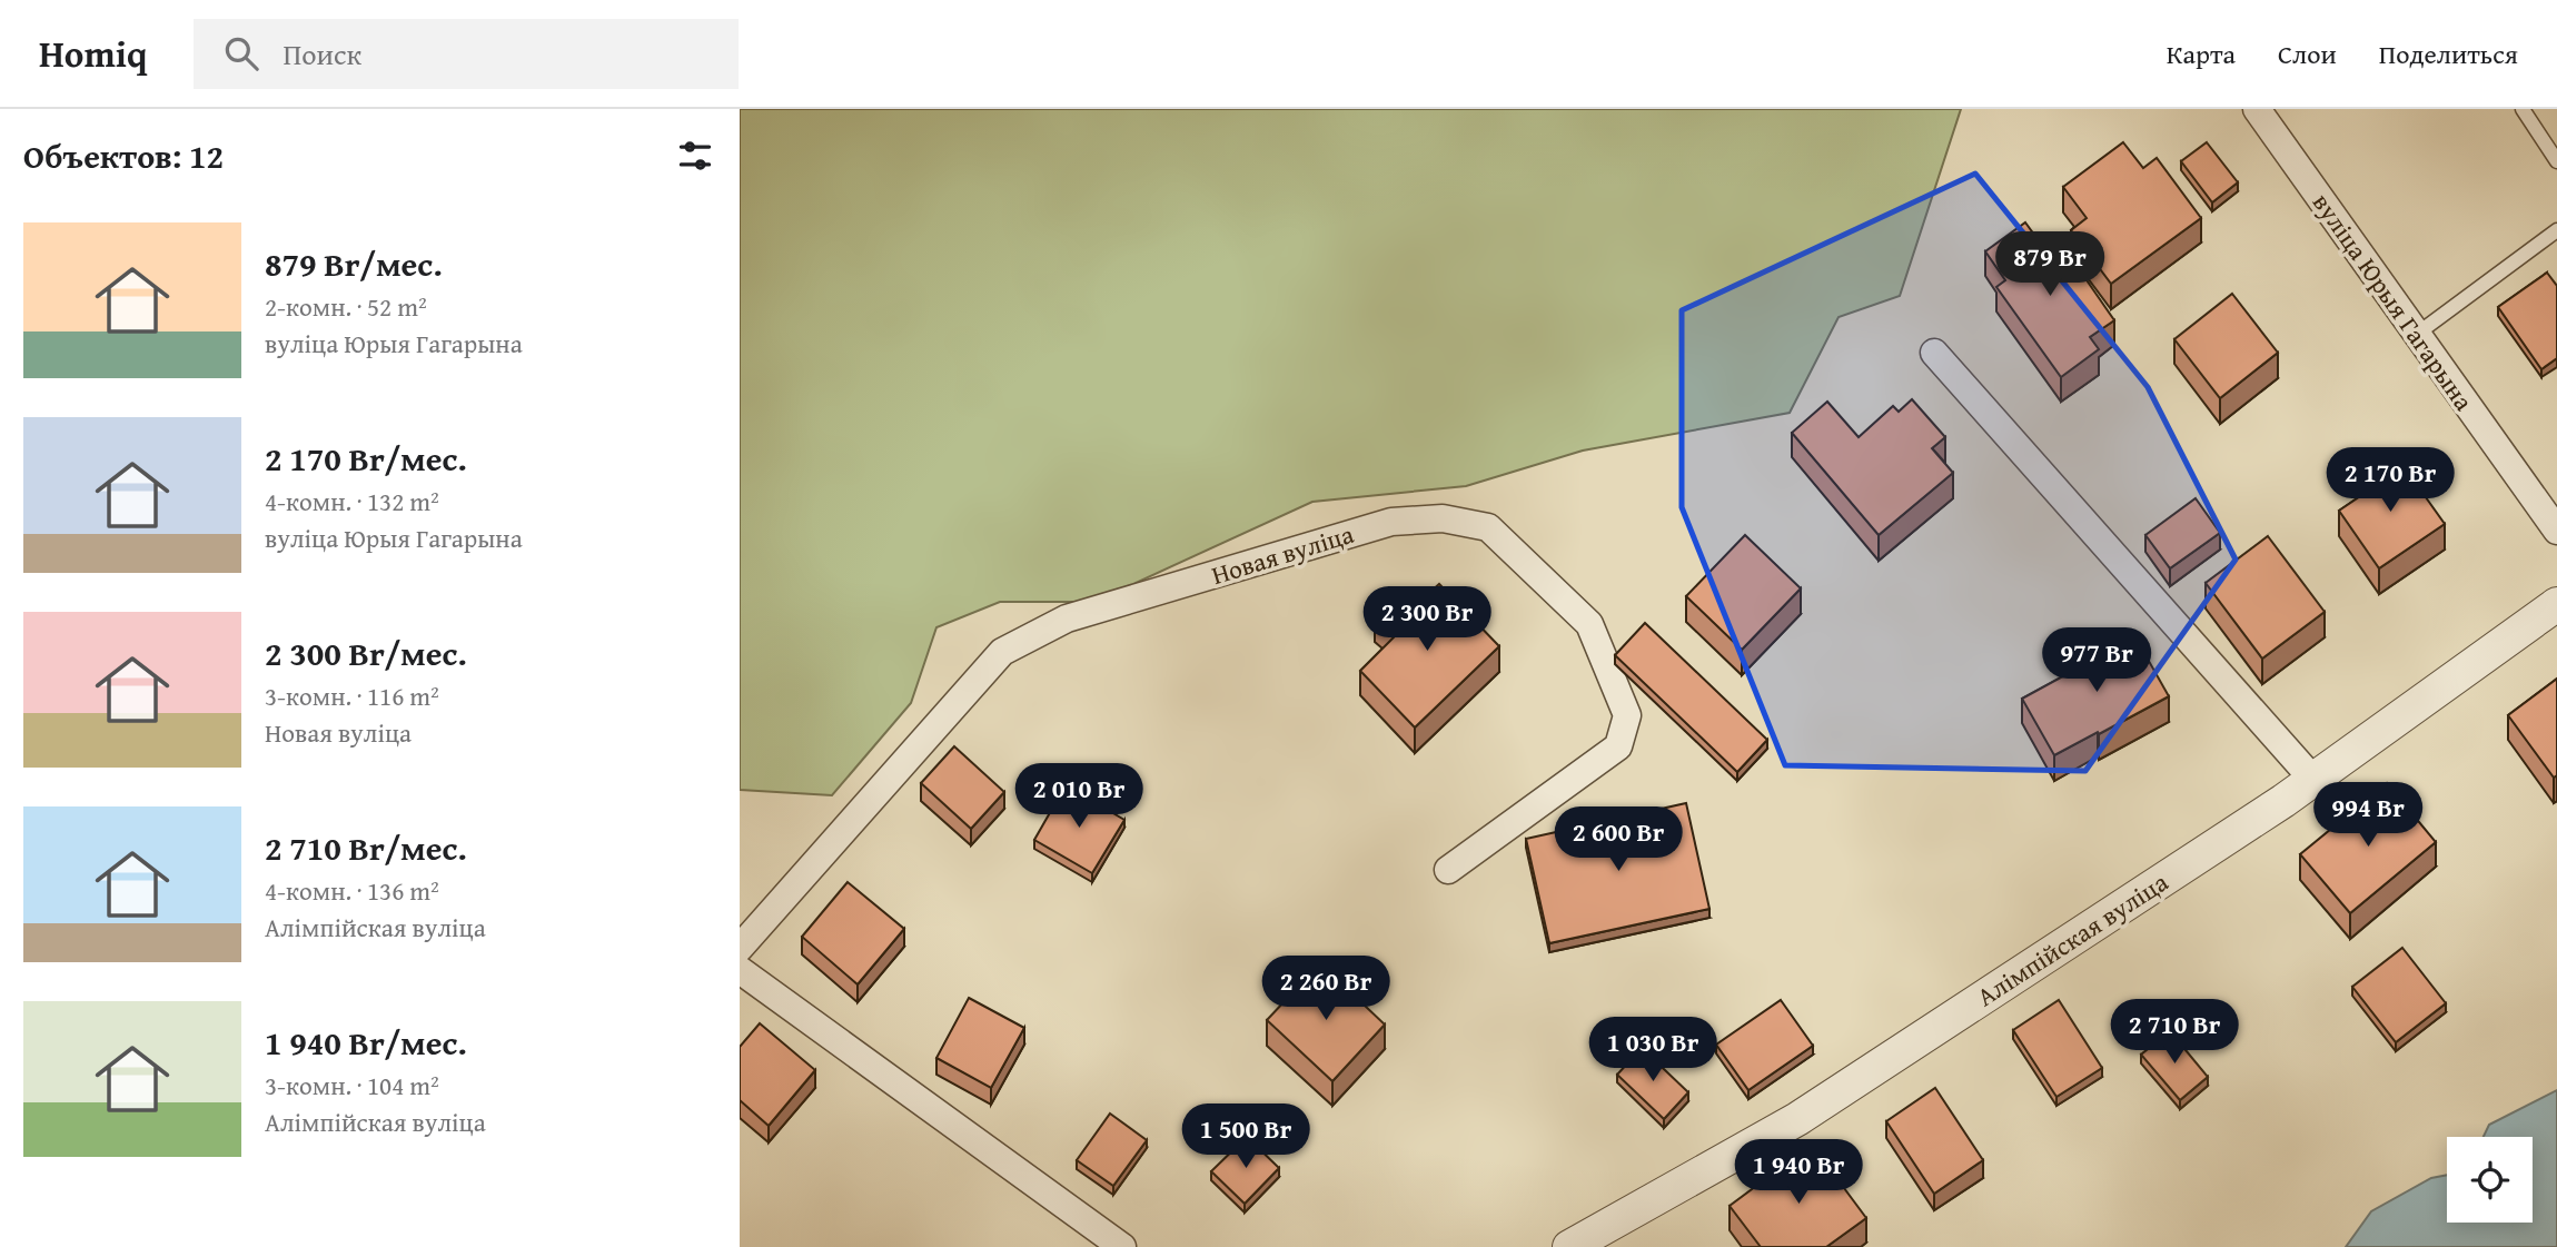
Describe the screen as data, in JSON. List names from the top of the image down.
{
  "streets": {
    "street": ["вуліца Юрыя Гагарына", "Новая вуліца", "Алімпійская вуліца"]
  },
  "page": {
    "header": "Homiq",
    "search": "Поиск",
    "nav": ["Карта", "Слои", "Поделиться"],
    "heading": "Объектов: 12",
    "list": [
      {
        "name": "879 Br/мес.",
        "note": "2-комн. · 52 m² · вуліца Юрыя Гагарына"
      },
      {
        "name": "2 170 Br/мес.",
        "note": "4-комн. · 132 m² · вуліца Юрыя Гагарына"
      },
      {
        "name": "2 300 Br/мес.",
        "note": "3-комн. · 116 m² · Новая вуліца"
      },
      {
        "name": "2 710 Br/мес.",
        "note": "4-комн. · 136 m² · Алімпійская вуліца"
      },
      {
        "name": "1 940 Br/мес.",
        "note": "3-комн. · 104 m² · Алімпійская вуліца"
      }
    ],
    "price": [
      "879 Br",
      "2 170 Br",
      "2 300 Br",
      "977 Br",
      "2 010 Br",
      "994 Br",
      "2 600 Br",
      "2 260 Br",
      "2 710 Br",
      "1 030 Br",
      "1 500 Br",
      "1 940 Br"
    ]
  }
}
